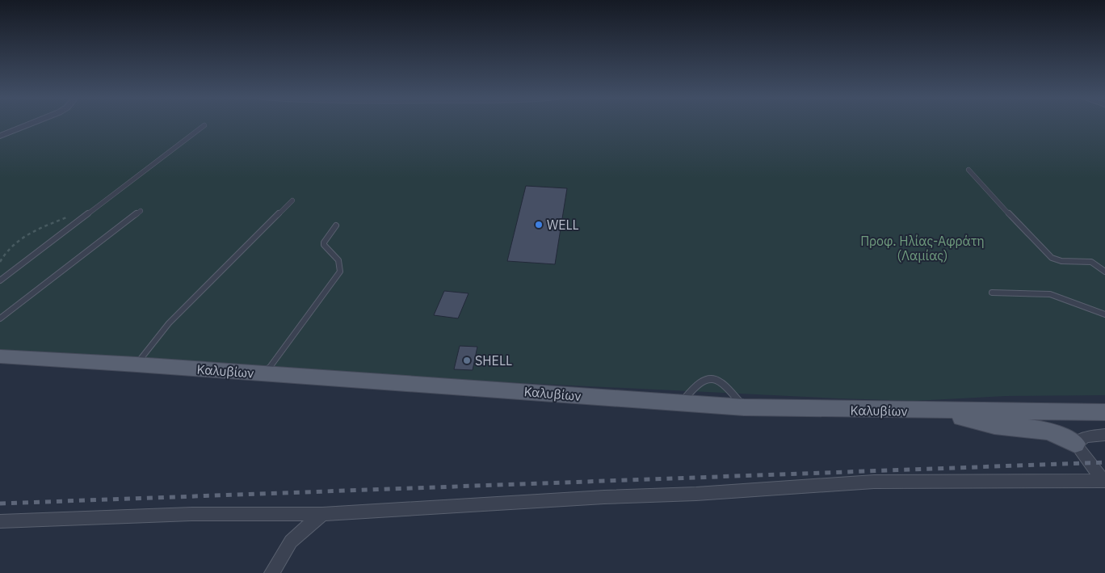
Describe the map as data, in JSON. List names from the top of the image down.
{
  "streets": {
    "main road": ["Καλυβίων"]
  },
  "parks": ["Προφ. Ηλίας-Αφράτη (Λαμίας)"],
  "places": ["WELL", "SHELL"]
}
